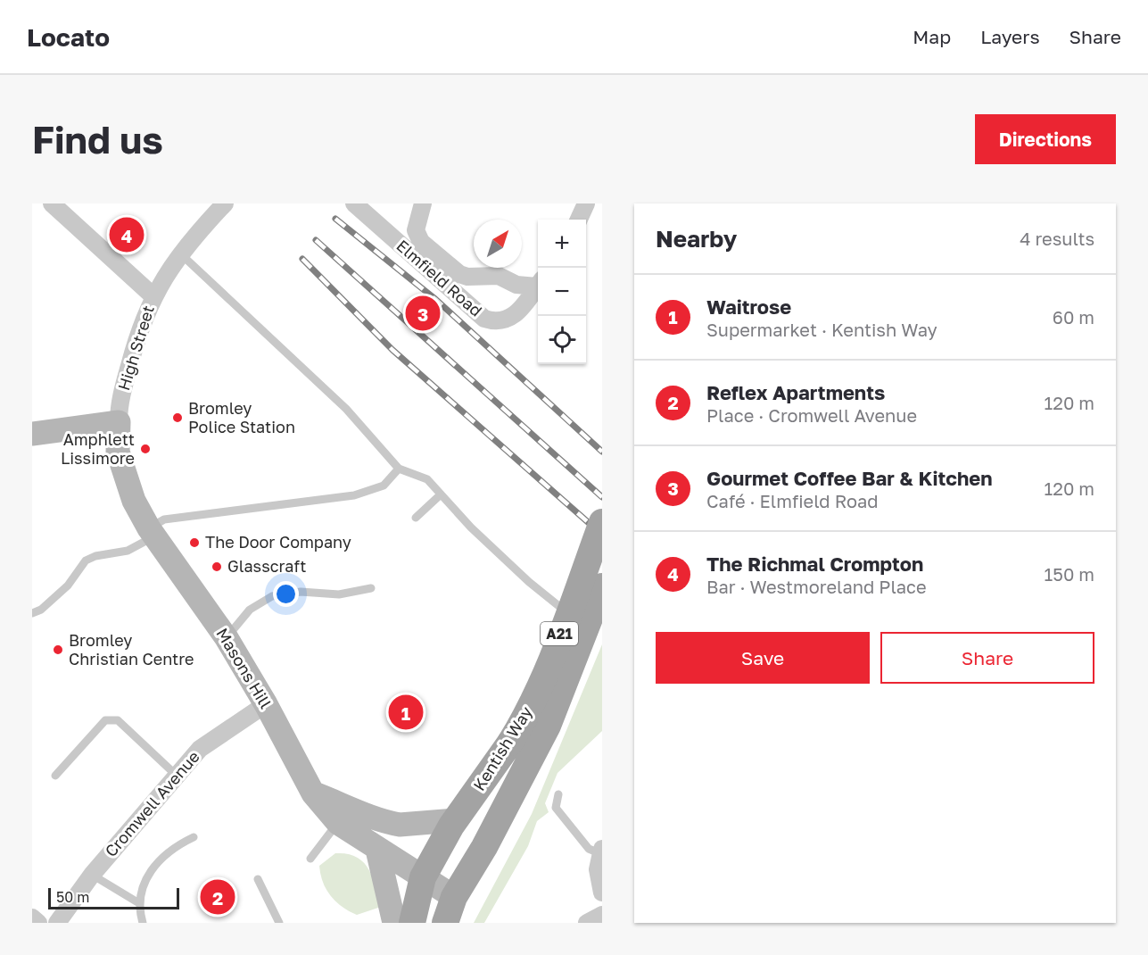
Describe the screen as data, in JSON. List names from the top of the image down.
{
  "streets": {
    "main road": ["A21", "Masons Hill", "Kentish Way"],
    "street": ["Elmfield Road", "High Street", "Cromwell Avenue"]
  },
  "crossings": [
    ["High Street", "Masons Hill"],
    ["A21", "Masons Hill"],
    ["A21", "Kentish Way"],
    ["Masons Hill", "Kentish Way"],
    ["Masons Hill", "Cromwell Avenue"]
  ],
  "places": [
    "Bromley Police Station",
    "Amphlett Lissimore",
    "The Door Company",
    "Glasscraft",
    "Bromley Christian Centre"
  ],
  "scale_bar": "50 m",
  "north": "top right",
  "page": {
    "header": "Locato",
    "nav": ["Map", "Layers", "Share"],
    "buttons": [
      "Directions",
      ["Save", "Share"]
    ],
    "title": "Find us",
    "heading": ["Nearby", "4 results"],
    "pins": [
      "4",
      "3",
      "1",
      "2"
    ],
    "map_buttons": ["+", "−"],
    "list": [
      {
        "mark": "1",
        "name": "Waitrose",
        "note": "Supermarket · Kentish Way",
        "value": "60 m"
      },
      {
        "mark": "2",
        "name": "Reflex Apartments",
        "note": "Place · Cromwell Avenue",
        "value": "120 m"
      },
      {
        "mark": "3",
        "name": "Gourmet Coffee Bar & Kitchen",
        "note": "Café · Elmfield Road",
        "value": "120 m"
      },
      {
        "mark": "4",
        "name": "The Richmal Crompton",
        "note": "Bar · Westmoreland Place",
        "value": "150 m"
      }
    ],
    "scale": "50 m"
  }
}
